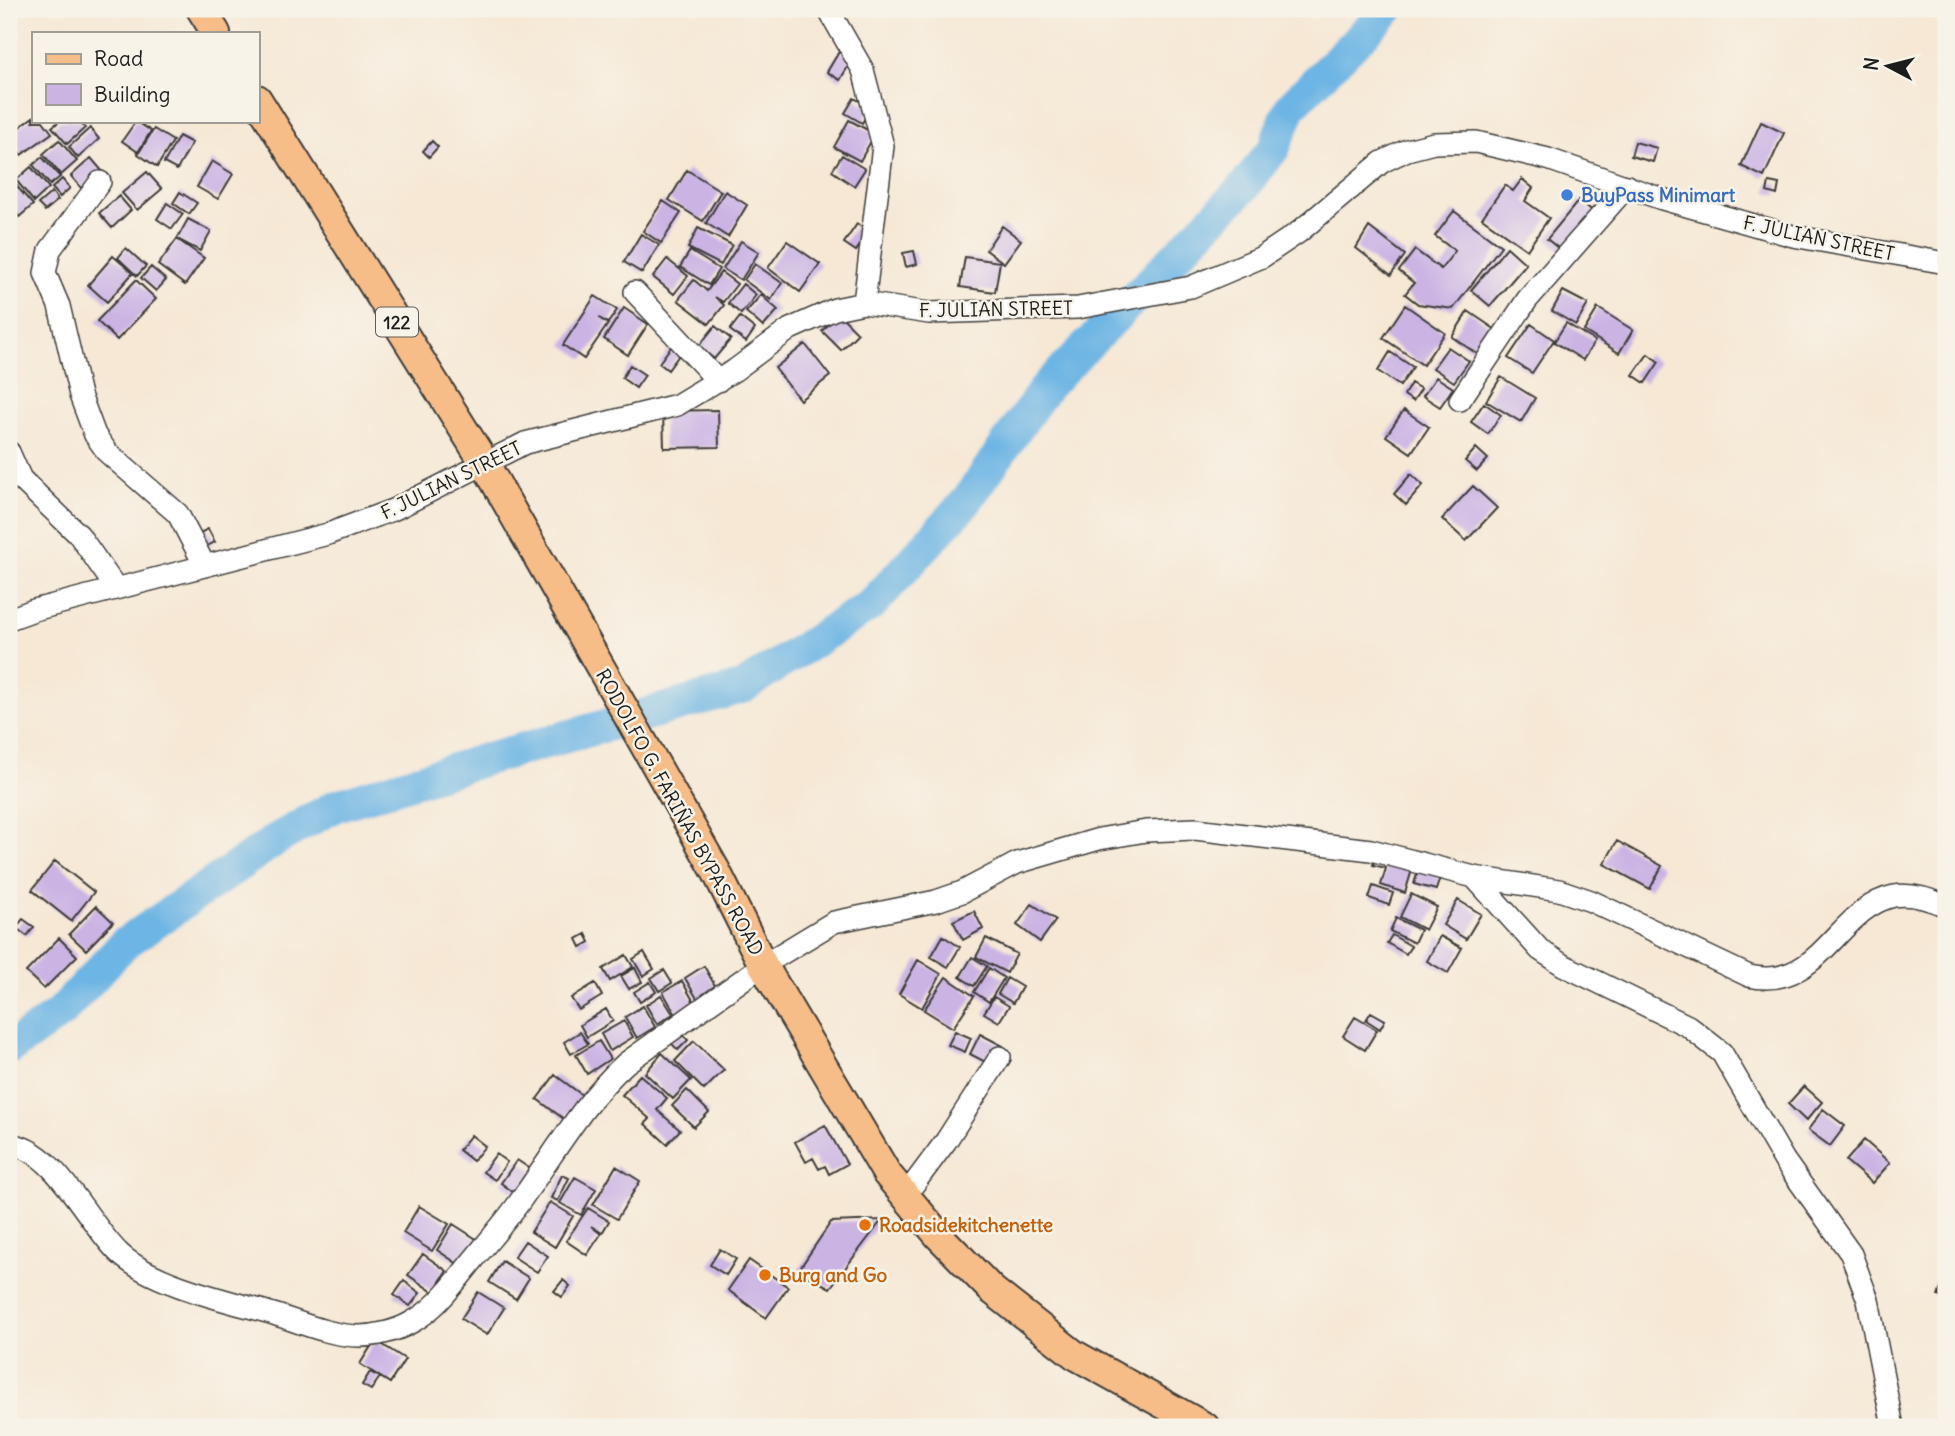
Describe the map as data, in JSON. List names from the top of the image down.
{
  "streets": {
    "main road": ["122", "RODOLFO G. FARIÑAS BYPASS ROAD"],
    "street": ["F. JULIAN STREET"]
  },
  "crossings": [
    ["F. JULIAN STREET", "RODOLFO G. FARIÑAS BYPASS ROAD"]
  ],
  "places": ["BuyPass Minimart", "Roadsidekitchenette", "Burg and Go"],
  "legend": ["Road", "Building"],
  "north": "left"
}
